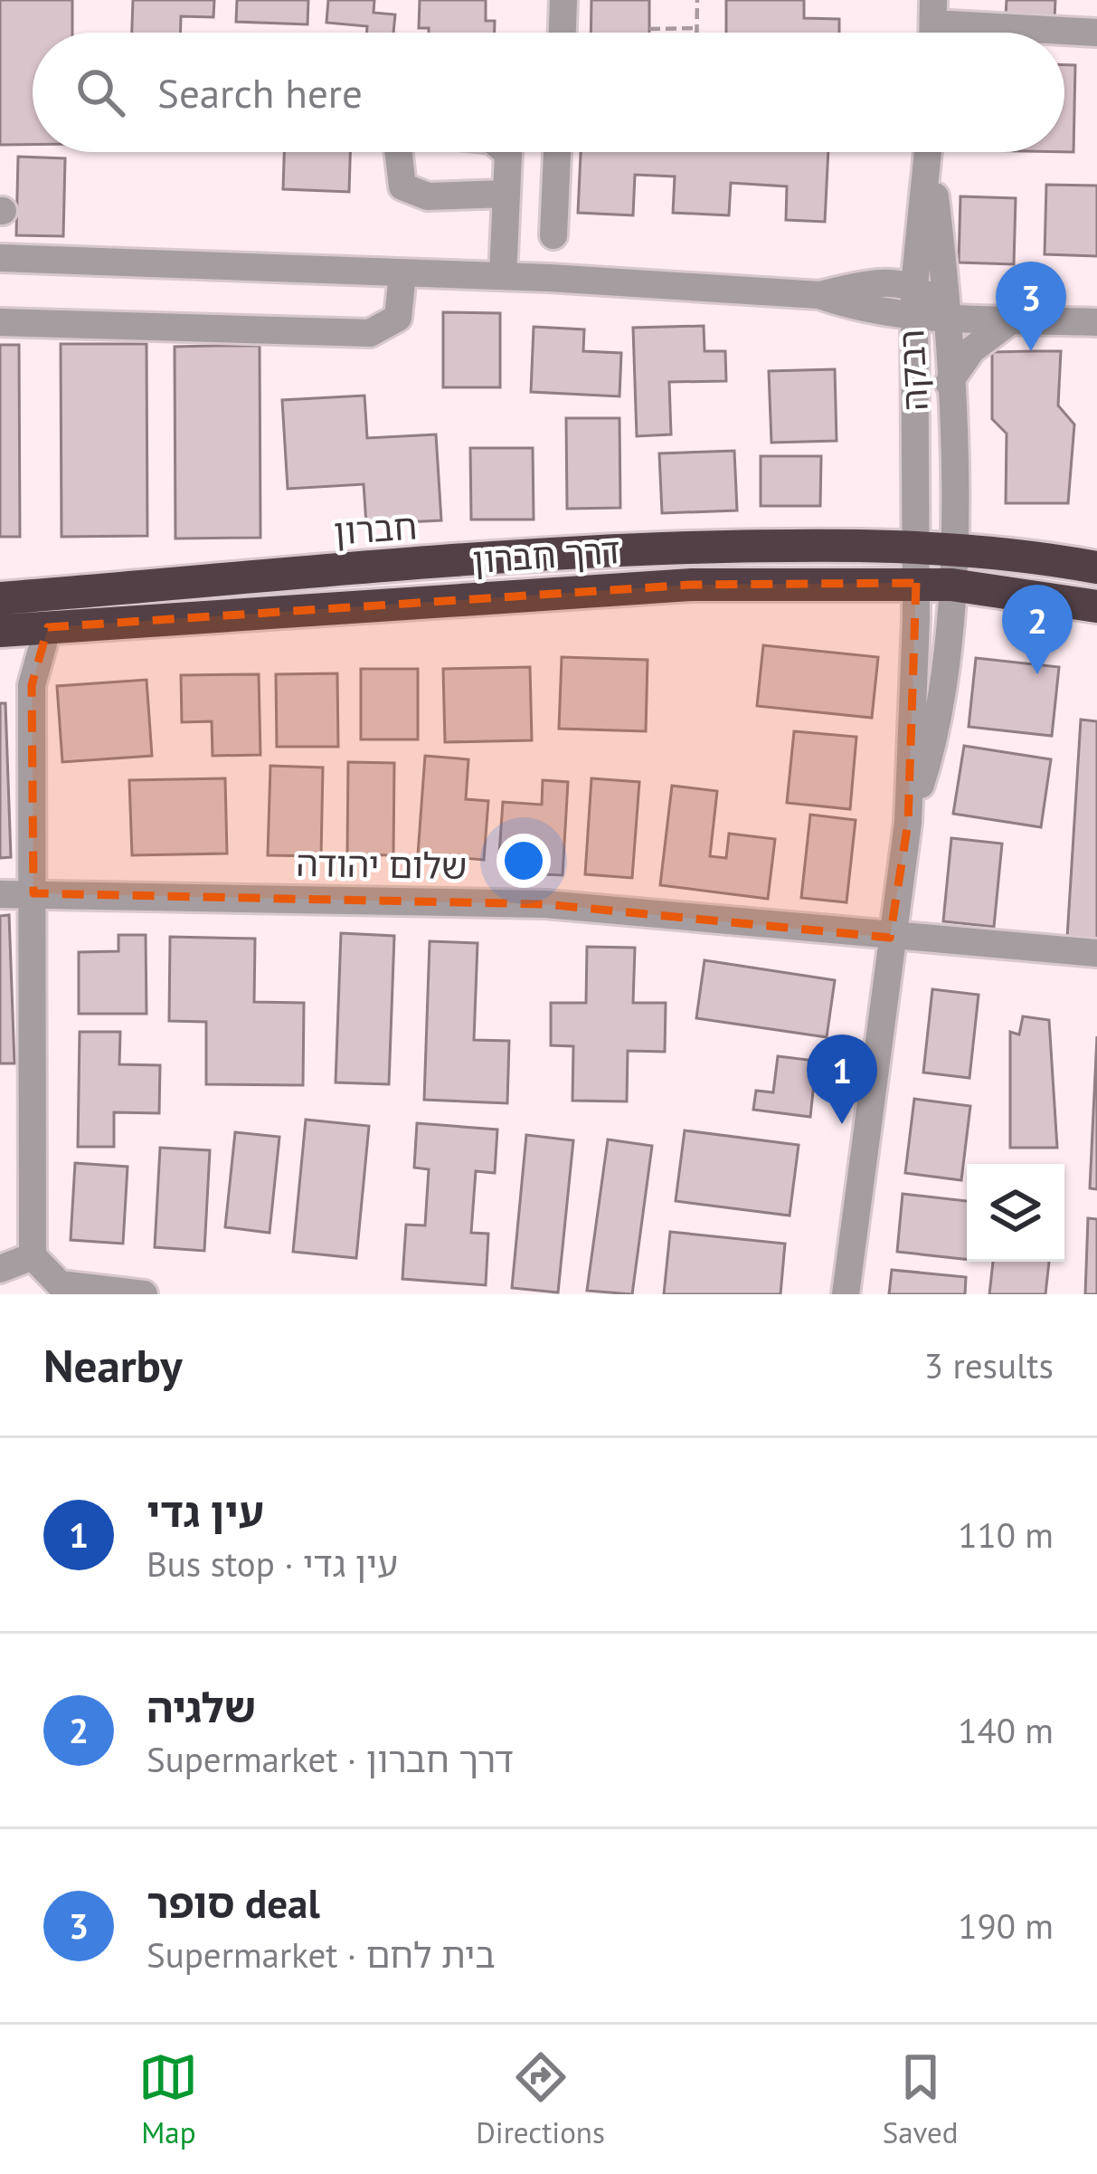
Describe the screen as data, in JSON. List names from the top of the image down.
{
  "streets": {
    "highway": ["חברון", "דרך חברון"],
    "street": ["רבקה", "שלום יהודה"]
  },
  "crossings": [
    ["רבקה", "חברון"],
    ["רבקה", "דרך חברון"]
  ],
  "page": {
    "search": "Search here",
    "pins": ["3", "2", "1"],
    "heading": ["Nearby", "3 results"],
    "list": [
      {
        "mark": "1",
        "name": "עין גדי",
        "note": "Bus stop · עין גדי",
        "value": "110 m"
      },
      {
        "mark": "2",
        "name": "שלגיה",
        "note": "Supermarket · דרך חברון",
        "value": "140 m"
      },
      {
        "mark": "3",
        "name": "סופר deal",
        "note": "Supermarket · בית לחם",
        "value": "190 m"
      }
    ],
    "nav": ["Map", "Directions", "Saved"]
  }
}
